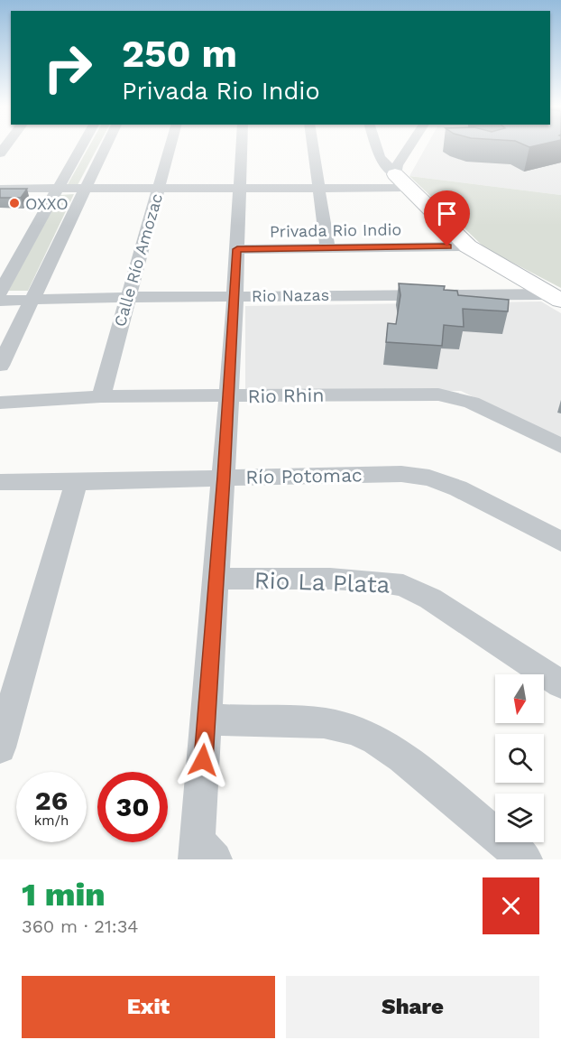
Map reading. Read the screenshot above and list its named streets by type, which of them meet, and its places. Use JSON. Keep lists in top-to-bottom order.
{
  "streets": {
    "street": [
      "Privada Rio Indio",
      "Calle Río Amozac",
      "Rio Nazas",
      "Rio Rhin",
      "Río Potomac",
      "Rio La Plata"
    ]
  },
  "crossings": [
    ["Calle Río Amozac", "Rio Nazas"],
    ["Calle Río Amozac", "Rio Rhin"]
  ],
  "places": ["OXXO"],
  "north": "bottom",
  "page": {
    "turn": ["250 m", "Privada Rio Indio"],
    "speed": "26 km/h",
    "limit": "30",
    "heading": ["1 min", "360 m · 21:34"],
    "buttons": ["Exit", "Share"]
  }
}
